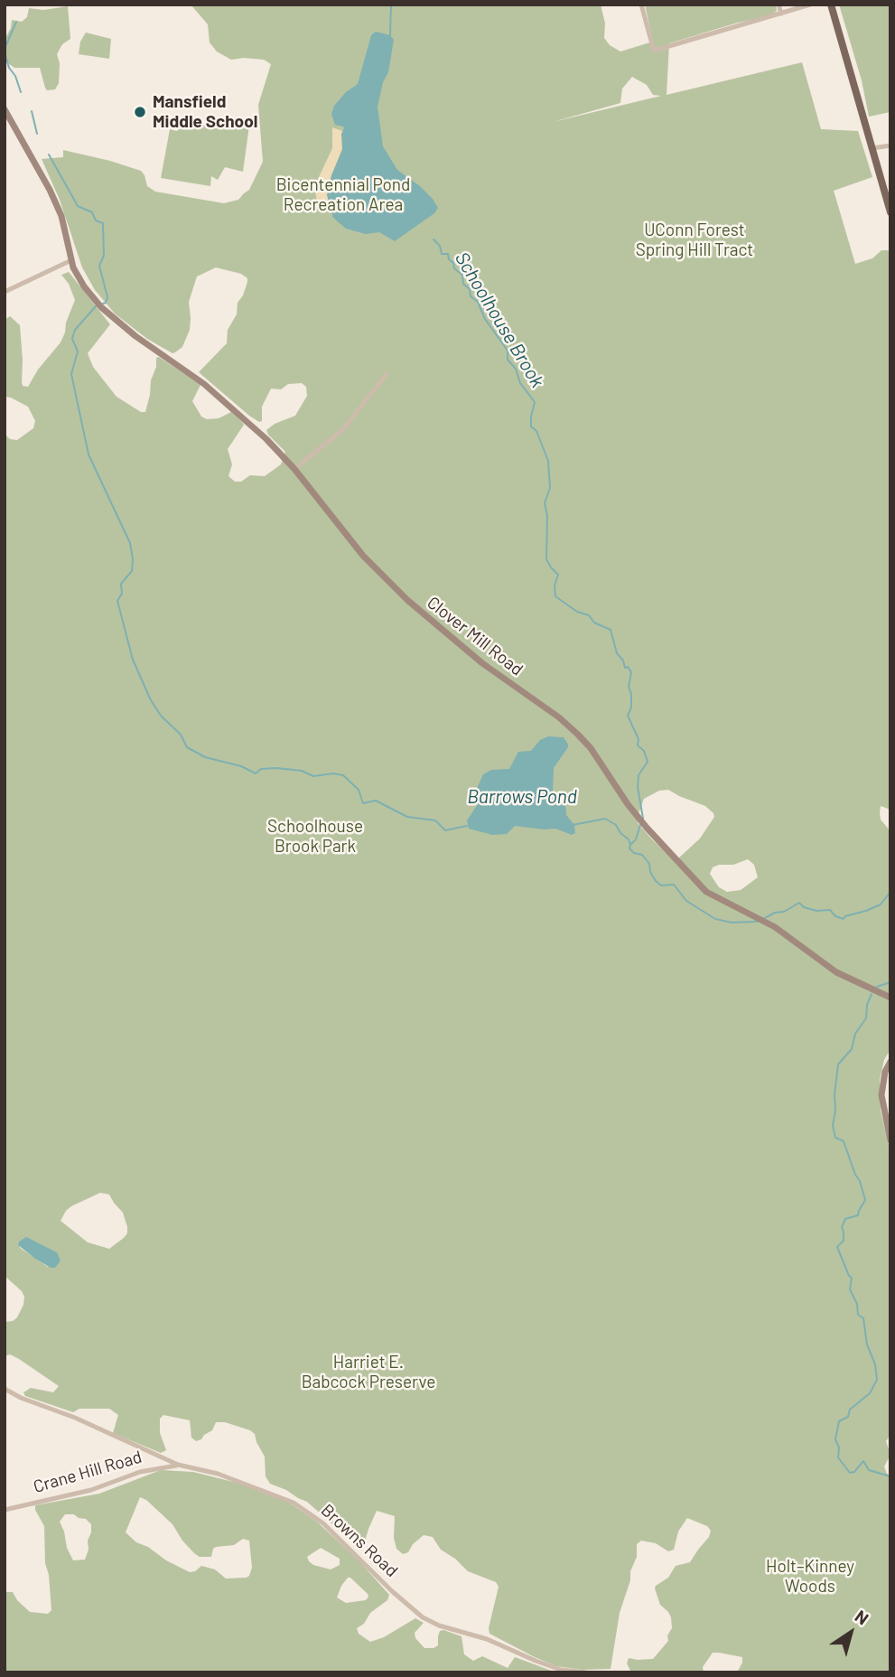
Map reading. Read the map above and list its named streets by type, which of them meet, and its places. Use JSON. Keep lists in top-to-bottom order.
{
  "streets": {
    "street": ["Clover Mill Road", "Crane Hill Road", "Browns Road"]
  },
  "crossings": [
    ["Crane Hill Road", "Browns Road"]
  ],
  "water": ["Schoolhouse Brook", "Barrows Pond"],
  "parks": [
    "Bicentennial Pond Recreation Area",
    "UConn Forest Spring Hill Tract",
    "Schoolhouse Brook Park",
    "Harriet E. Babcock Preserve",
    "Holt–Kinney Woods"
  ],
  "places": ["Mansfield Middle School"],
  "north": "top right"
}
